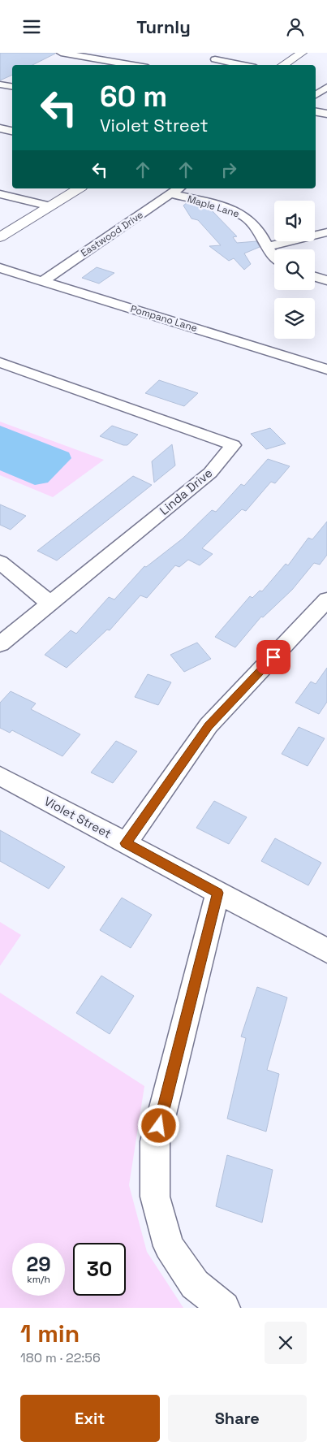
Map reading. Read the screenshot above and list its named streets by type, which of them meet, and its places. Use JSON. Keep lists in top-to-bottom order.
{
  "streets": {
    "street": [
      "Maple Lane",
      "Eastwood Drive",
      "Pompano Lane",
      "Linda Drive",
      "Violet Street"
    ]
  },
  "crossings": [
    ["Maple Lane", "Eastwood Drive"],
    ["Eastwood Drive", "Pompano Lane"]
  ],
  "page": {
    "header": "Turnly",
    "turn": ["60 m", "Violet Street"],
    "speed": "29 km/h",
    "limit": "30",
    "heading": ["1 min", "180 m · 22:56"],
    "buttons": ["Exit", "Share"]
  }
}
